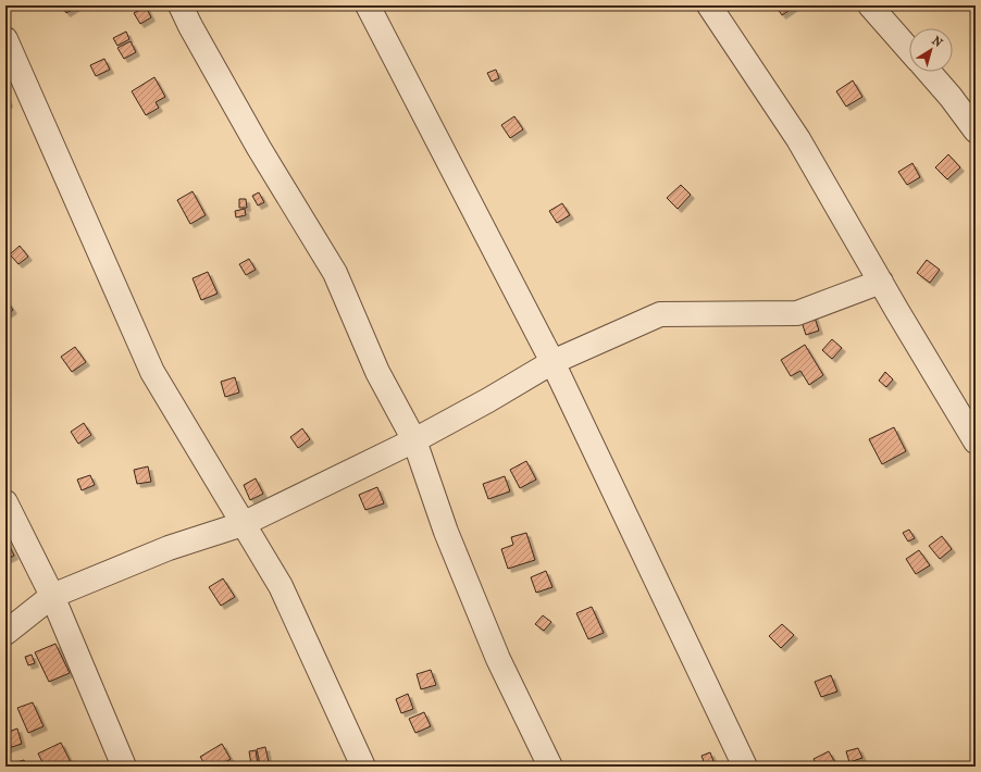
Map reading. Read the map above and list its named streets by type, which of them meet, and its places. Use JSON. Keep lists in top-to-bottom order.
{
  "north": "top right"
}
